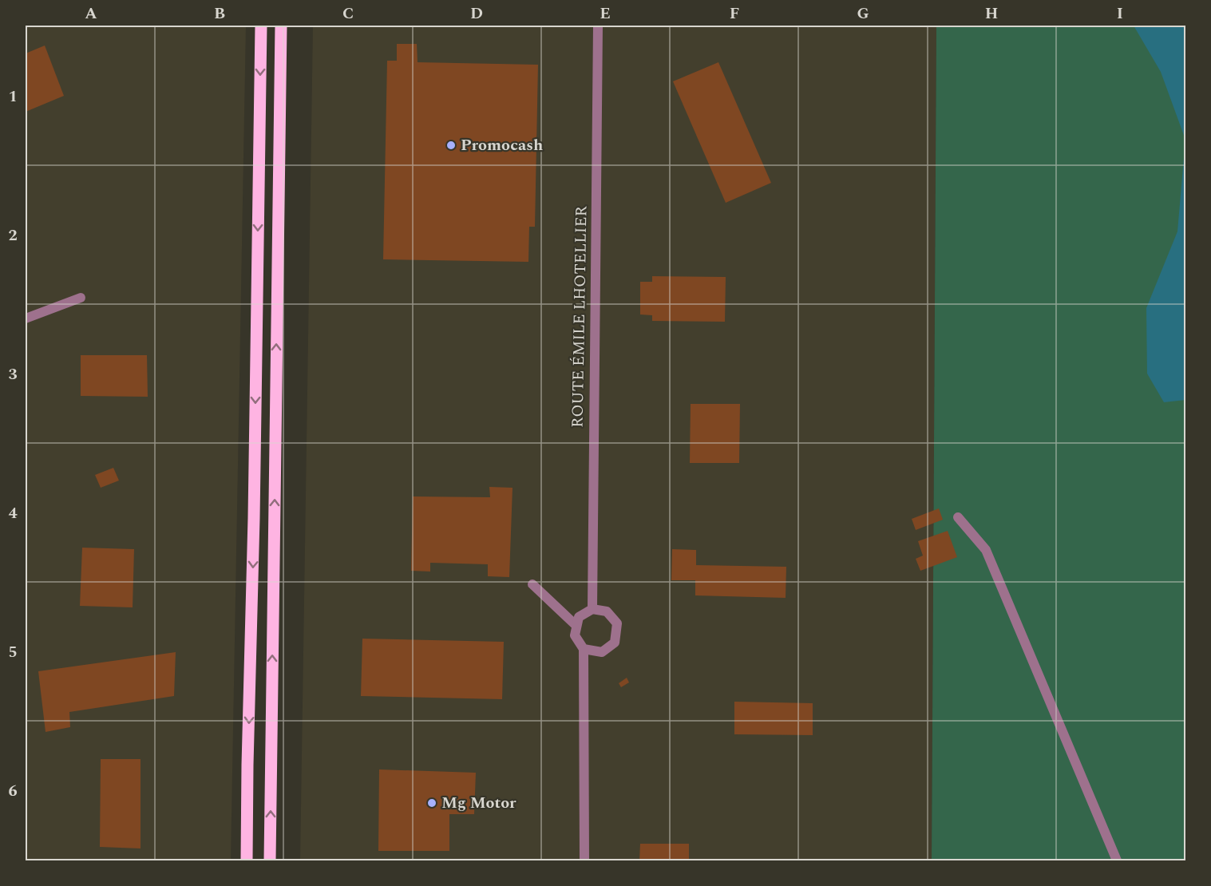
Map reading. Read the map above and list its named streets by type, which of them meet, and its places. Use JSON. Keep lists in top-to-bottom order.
{
  "streets": {
    "street": ["ROUTE ÉMILE LHOTELLIER"]
  },
  "places": ["Promocash", "Mg Motor"],
  "grid": {
    "columns": [
      "A",
      "B",
      "C",
      "D",
      "E",
      "F",
      "G",
      "H",
      "I"
    ],
    "rows": [
      "1",
      "2",
      "3",
      "4",
      "5",
      "6"
    ]
  }
}
